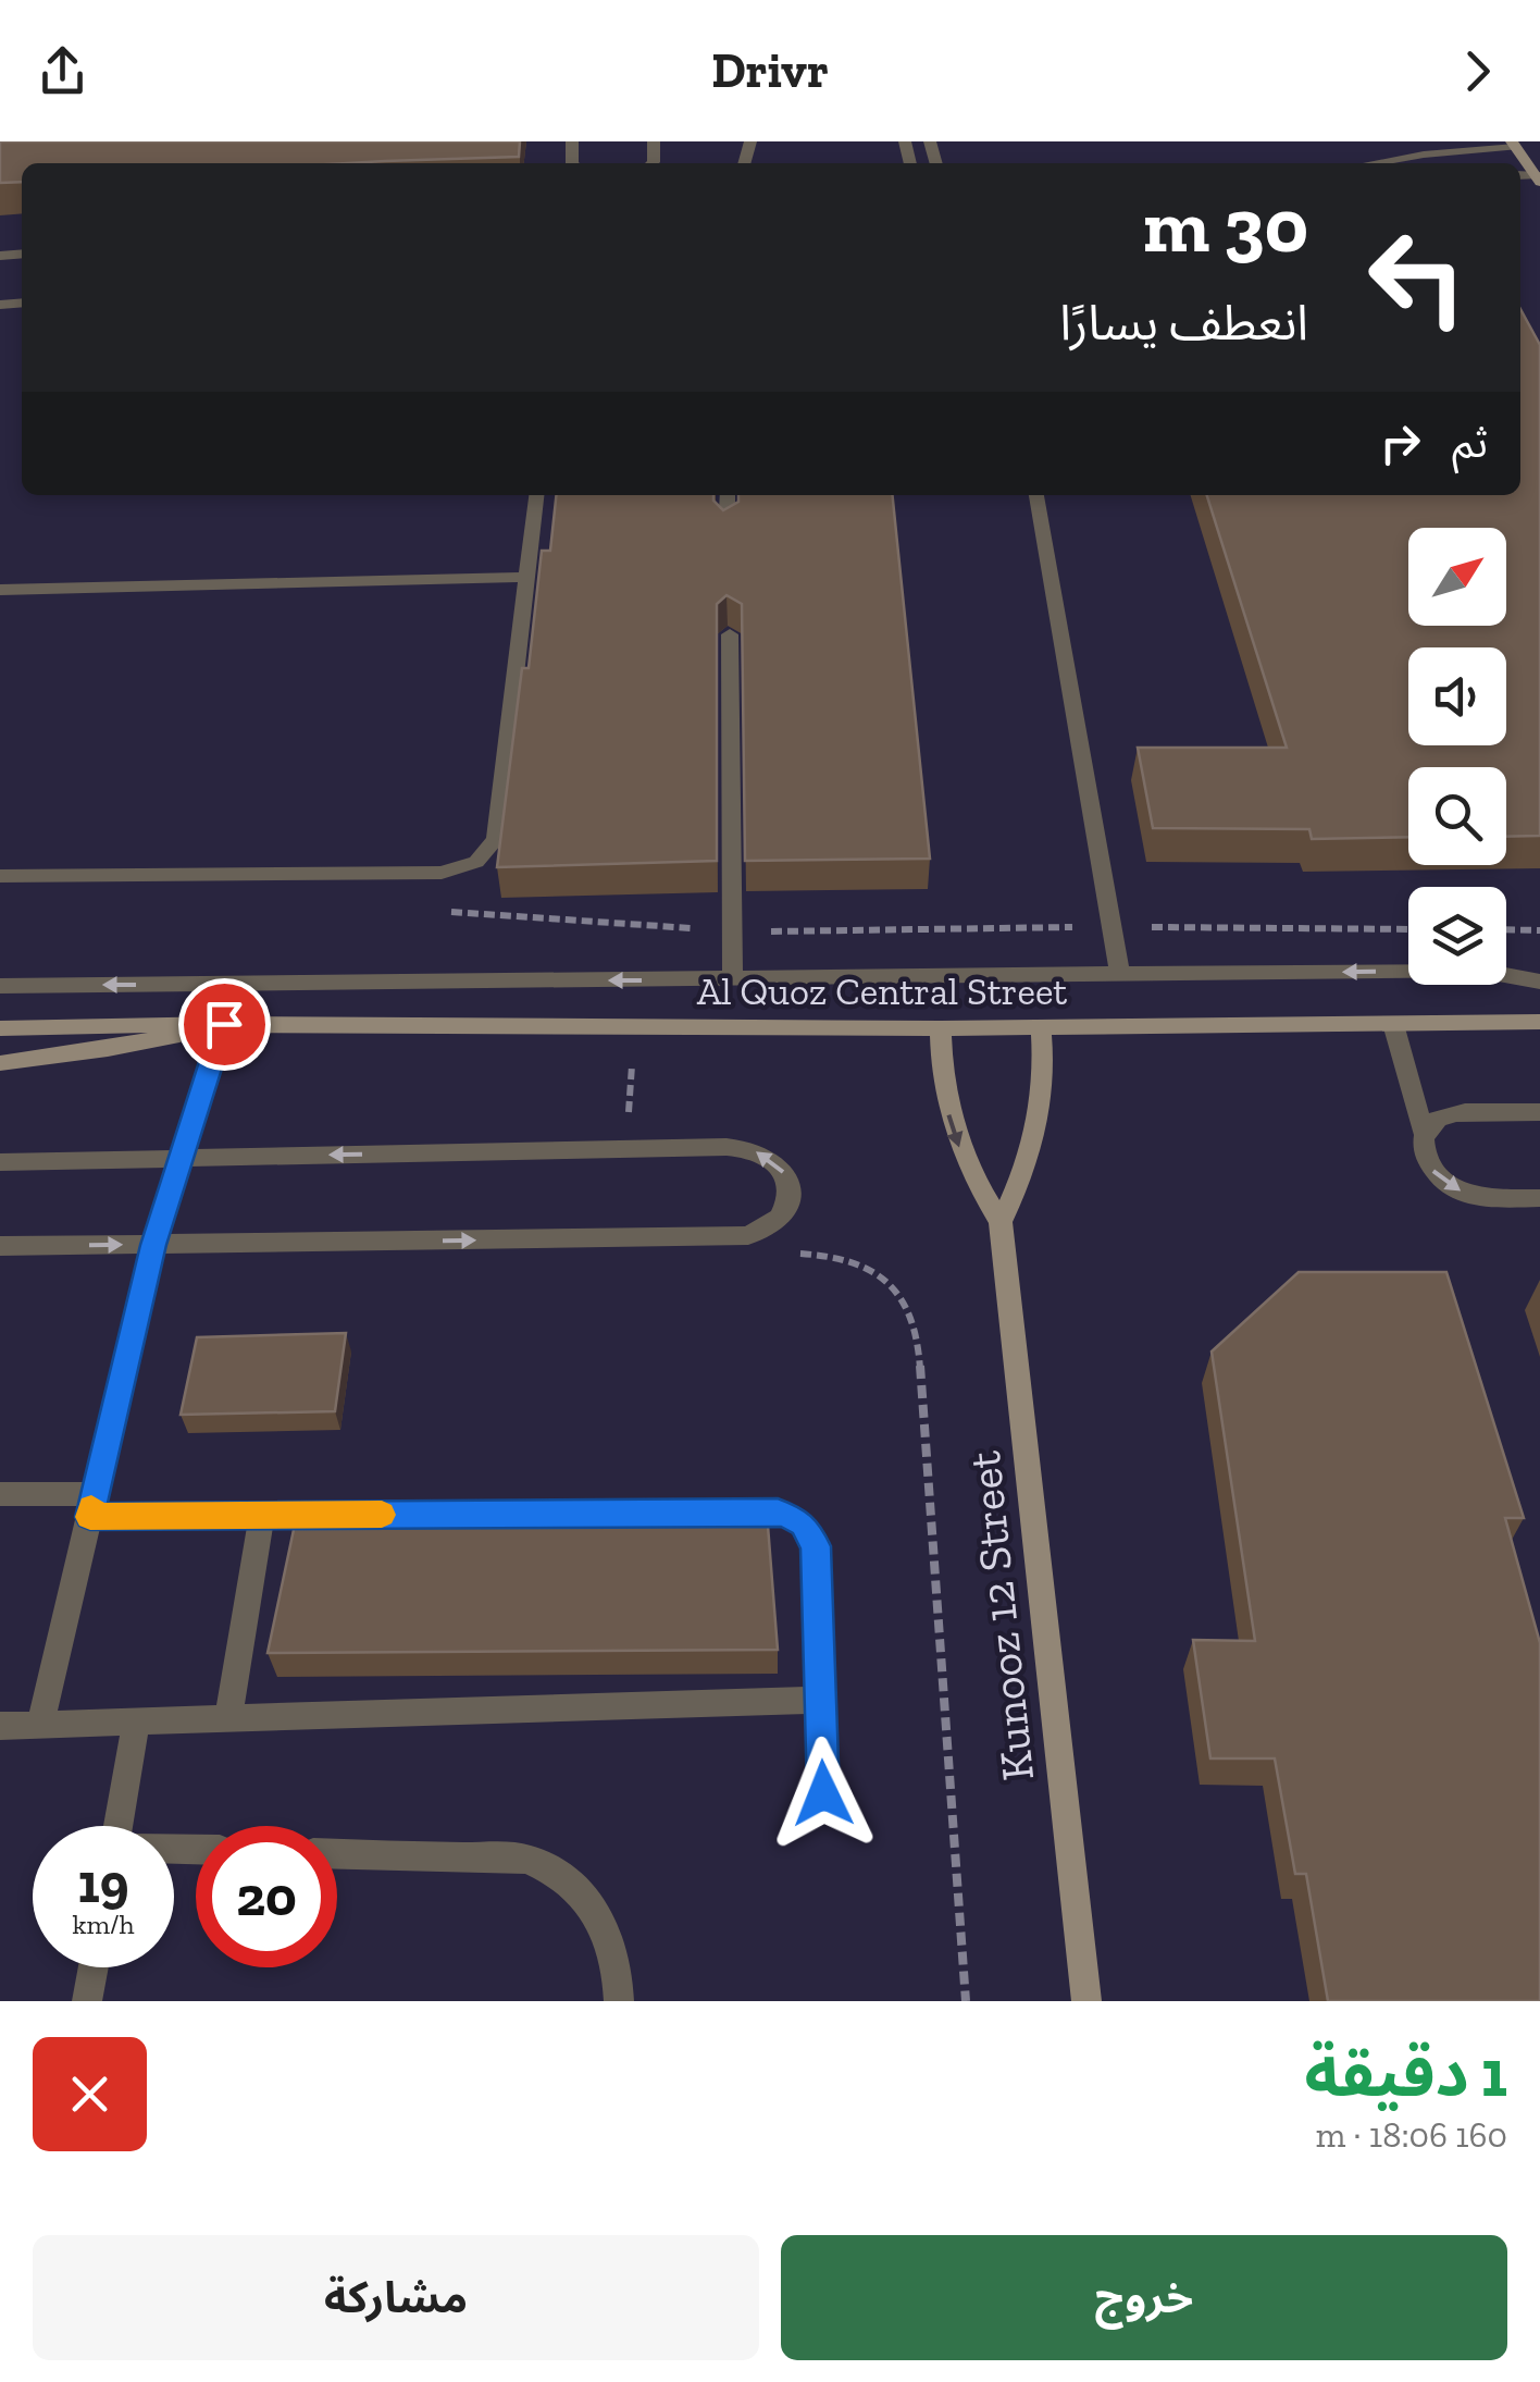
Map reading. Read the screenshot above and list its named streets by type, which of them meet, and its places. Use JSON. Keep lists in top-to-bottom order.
{
  "streets": {
    "street": ["Al Quoz Central Street", "Kunooz 12 Street"]
  },
  "crossings": [
    ["Al Quoz Central Street", "Kunooz 12 Street"]
  ],
  "north": "top right",
  "page": {
    "header": "Drivr",
    "turn": ["30 m", "انعطف يسارًا"],
    "then": "ثم",
    "speed": "19 km/h",
    "limit": "20",
    "heading": ["1 دقيقة", "160 m · 18:06"],
    "buttons": ["خروج", "مشاركة"]
  }
}
